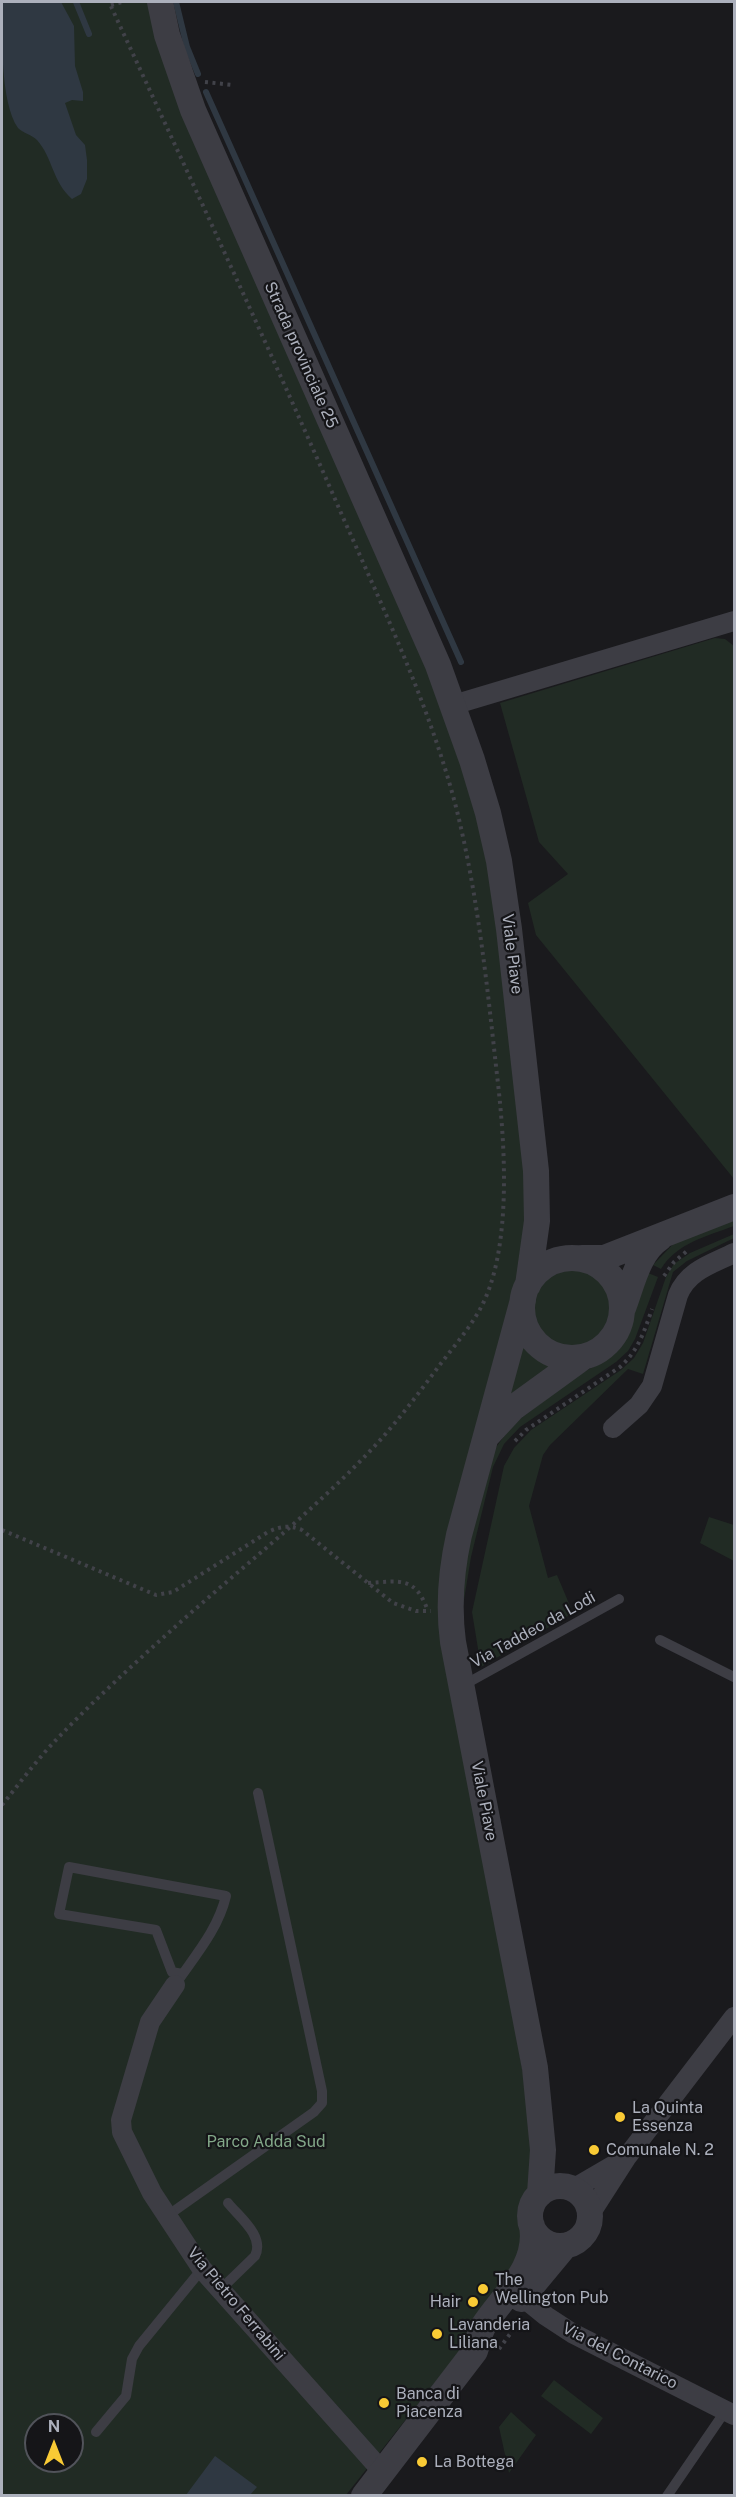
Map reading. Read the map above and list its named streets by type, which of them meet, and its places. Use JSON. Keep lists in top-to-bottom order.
{
  "streets": {
    "street": [
      "Strada provinciale 25",
      "Viale Piave",
      "Via Pietro Ferrabini",
      "Via del Contarico"
    ],
    "lane": ["Via Taddeo da Lodi"]
  },
  "crossings": [
    ["Strada provinciale 25", "Viale Piave"],
    ["Viale Piave", "Via Taddeo da Lodi"]
  ],
  "parks": ["Parco Adda Sud"],
  "places": [
    "La Quinta Essenza",
    "Comunale N. 2",
    "The Wellington Pub",
    "Hair",
    "Lavanderia Liliana",
    "Banca di Piacenza",
    "La Bottega"
  ],
  "north": "top"
}
